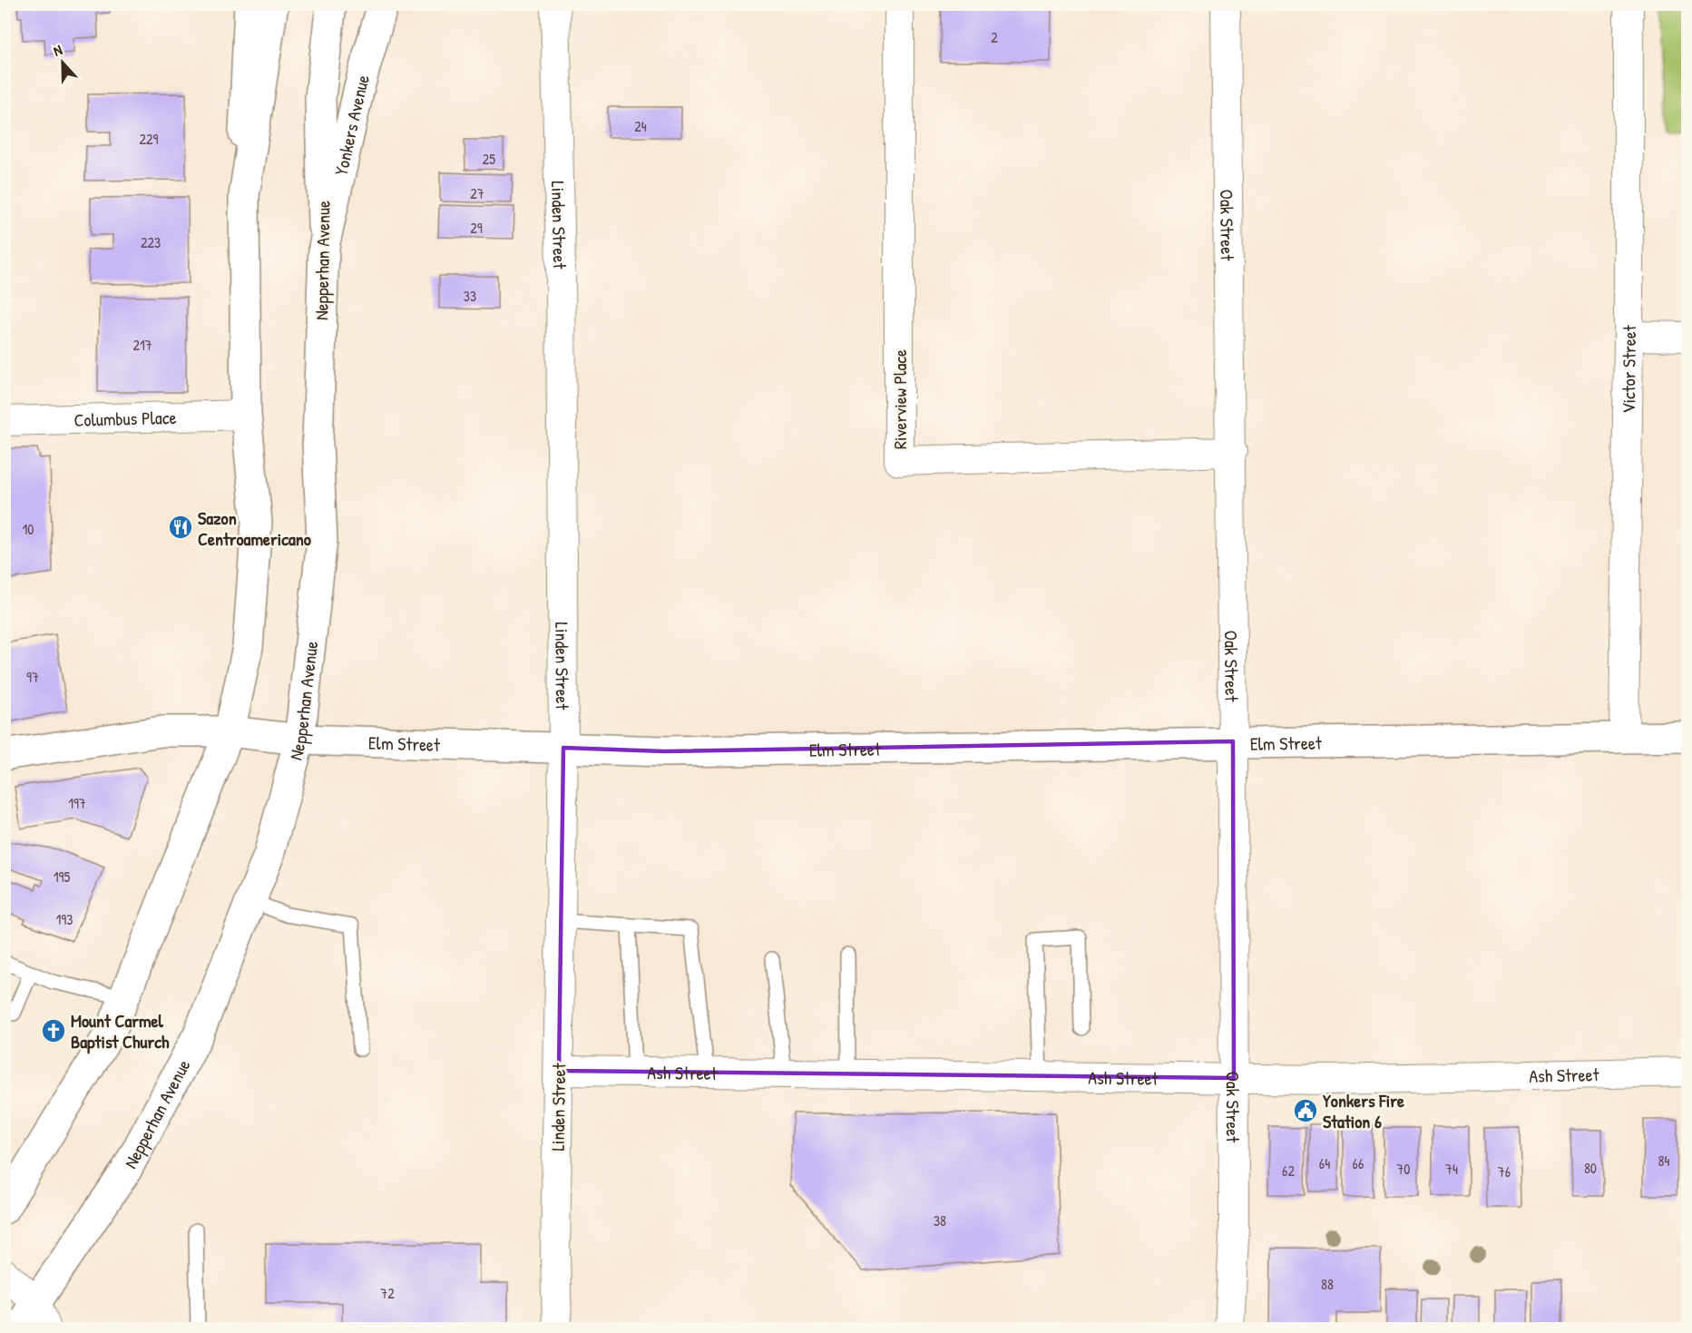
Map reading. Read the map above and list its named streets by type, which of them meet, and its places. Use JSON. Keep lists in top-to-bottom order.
{
  "streets": {
    "main road": ["Yonkers Avenue", "Nepperhan Avenue", "Elm Street"],
    "street": [
      "Linden Street",
      "Oak Street",
      "Victor Street",
      "Riverview Place",
      "Columbus Place",
      "Ash Street"
    ]
  },
  "crossings": [
    ["Yonkers Avenue", "Nepperhan Avenue"],
    ["Linden Street", "Elm Street"],
    ["Linden Street", "Ash Street"],
    ["Oak Street", "Riverview Place"],
    ["Oak Street", "Elm Street"],
    ["Oak Street", "Ash Street"],
    ["Nepperhan Avenue", "Elm Street"],
    ["Victor Street", "Elm Street"]
  ],
  "places": {
    "restaurant": ["Sazon Centroamericano"],
    "church": ["Mount Carmel Baptist Church"],
    "public building": ["Yonkers Fire Station 6"]
  },
  "house_numbers": [
    "2",
    "24",
    "229",
    "25",
    "27",
    "29",
    "223",
    "33",
    "217",
    "10",
    "97",
    "197",
    "195",
    "193",
    "84",
    "64",
    "66",
    "80",
    "70",
    "74",
    "62",
    "76",
    "38",
    "88",
    "72"
  ],
  "north": "top"
}
